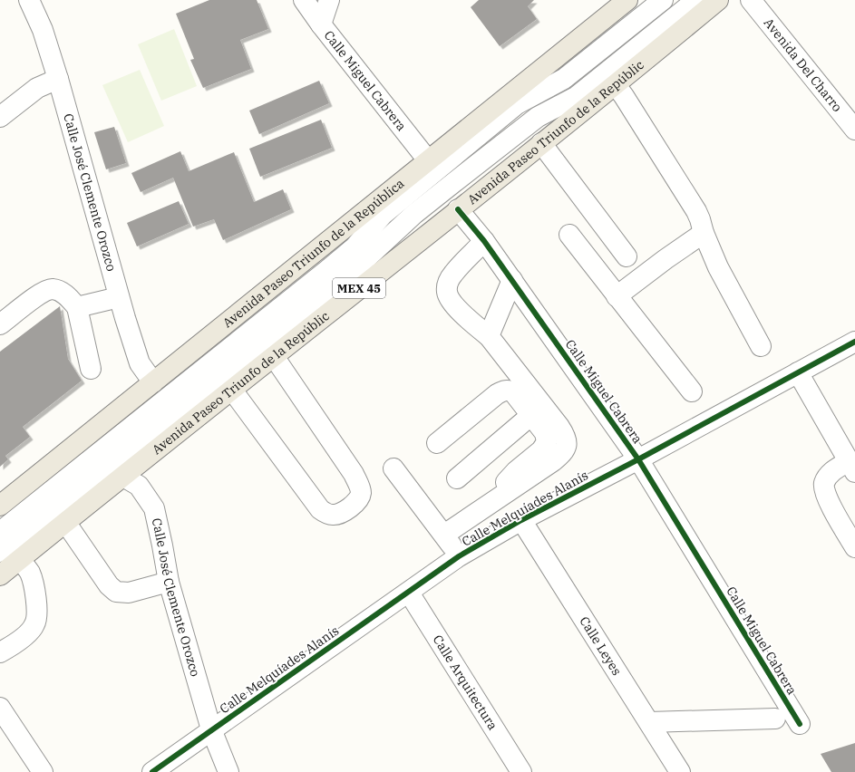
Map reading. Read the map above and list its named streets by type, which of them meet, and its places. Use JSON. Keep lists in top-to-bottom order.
{
  "streets": {
    "main road": ["Avenida Paseo Triunfo de la Repúblic", "Avenida Paseo Triunfo de la República", "MEX 45"],
    "street": [
      "Avenida Del Charro",
      "Calle Miguel Cabrera",
      "Calle José Clemente Orozco",
      "Calle Melquíades Alanís",
      "Calle Leyes",
      "Calle Arquitectura"
    ]
  },
  "crossings": [
    ["Calle Miguel Cabrera", "Avenida Paseo Triunfo de la Repúblic"],
    ["Calle Miguel Cabrera", "Avenida Paseo Triunfo de la República"],
    ["Calle Miguel Cabrera", "Calle Melquíades Alanís"],
    ["Avenida Paseo Triunfo de la Repúblic", "Calle José Clemente Orozco"],
    ["Calle José Clemente Orozco", "Avenida Paseo Triunfo de la República"],
    ["Calle José Clemente Orozco", "Calle Melquíades Alanís"],
    ["Calle Melquíades Alanís", "Calle Leyes"],
    ["Calle Melquíades Alanís", "Calle Arquitectura"]
  ]
}
